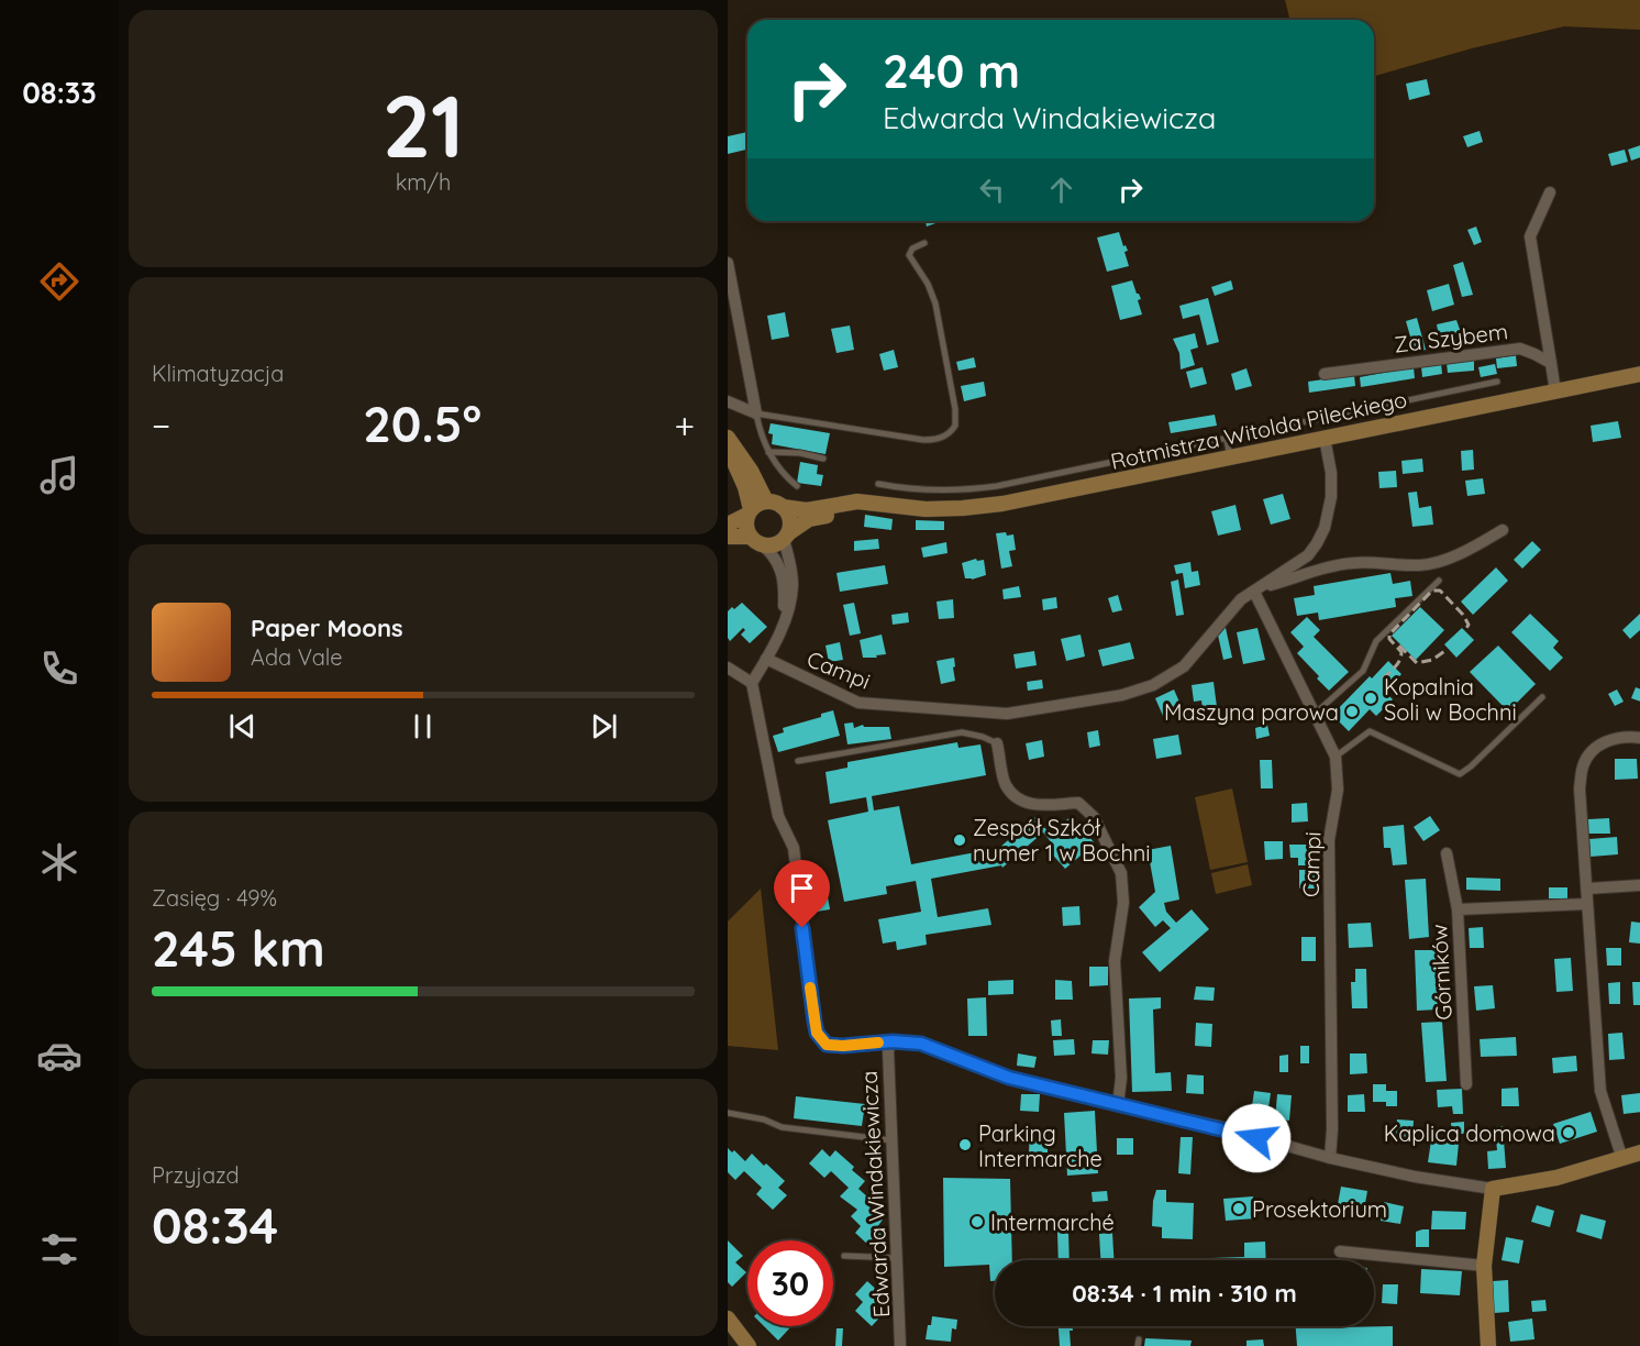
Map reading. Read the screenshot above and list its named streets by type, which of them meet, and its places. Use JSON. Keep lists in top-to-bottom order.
{
  "streets": {
    "main road": ["Rotmistrza Witolda Pileckiego"],
    "street": [
      "Za Szybem",
      "Campi",
      "Górników",
      "Edwarda Windakiewicza"
    ]
  },
  "crossings": [
    ["Rotmistrza Witolda Pileckiego", "Campi"],
    ["Campi", "Edwarda Windakiewicza"]
  ],
  "places": [
    "Kopalnia Soli w Bochni",
    "Maszyna parowa",
    "Zespół Szkół numer 1 w Bochni",
    "Kaplica domowa",
    "Parking Intermarche",
    "Prosektorium",
    "Intermarché"
  ],
  "page": {
    "tabs": "08:33",
    "tile": [
      ["21", "km/h"],
      "Klimatyzacja",
      ["Zasięg · 49%", "245 km"],
      ["Przyjazd", "08:34"]
    ],
    "turn": ["240 m", "Edwarda Windakiewicza"],
    "heat": ["−", "20.5°", "+"],
    "song": ["Paper Moons", "Ada Vale"],
    "limit": "30",
    "trip": "08:34 · 1 min · 310 m"
  }
}
